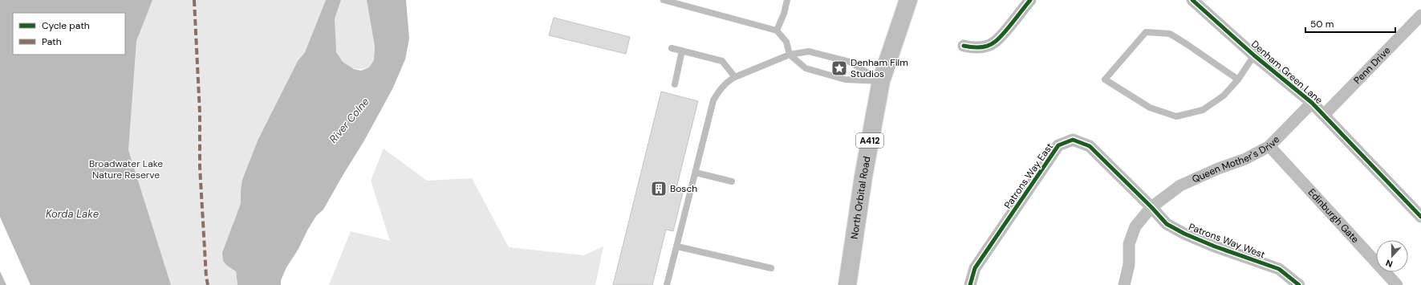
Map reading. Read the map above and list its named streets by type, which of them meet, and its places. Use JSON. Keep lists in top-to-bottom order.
{
  "streets": {
    "main road": ["A412", "North Orbital Road"],
    "street": [
      "Penn Drive",
      "Denham Green Lane",
      "Queen Mother's Drive",
      "Patrons Way East",
      "Edinburgh Gate",
      "Patrons Way West"
    ]
  },
  "crossings": [
    ["Penn Drive", "Denham Green Lane"],
    ["Denham Green Lane", "Queen Mother's Drive"],
    ["Queen Mother's Drive", "Patrons Way East"],
    ["Queen Mother's Drive", "Edinburgh Gate"],
    ["Queen Mother's Drive", "Patrons Way West"],
    ["Patrons Way East", "Patrons Way West"]
  ],
  "water": ["River Colne", "Korda Lake"],
  "parks": ["Broadwater Lake Nature Reserve"],
  "places": {
    "place": ["Denham Film Studios"],
    "building": ["Bosch"]
  },
  "legend": ["Cycle path", "Path"],
  "scale_bar": "50 m",
  "north": "bottom"
}
